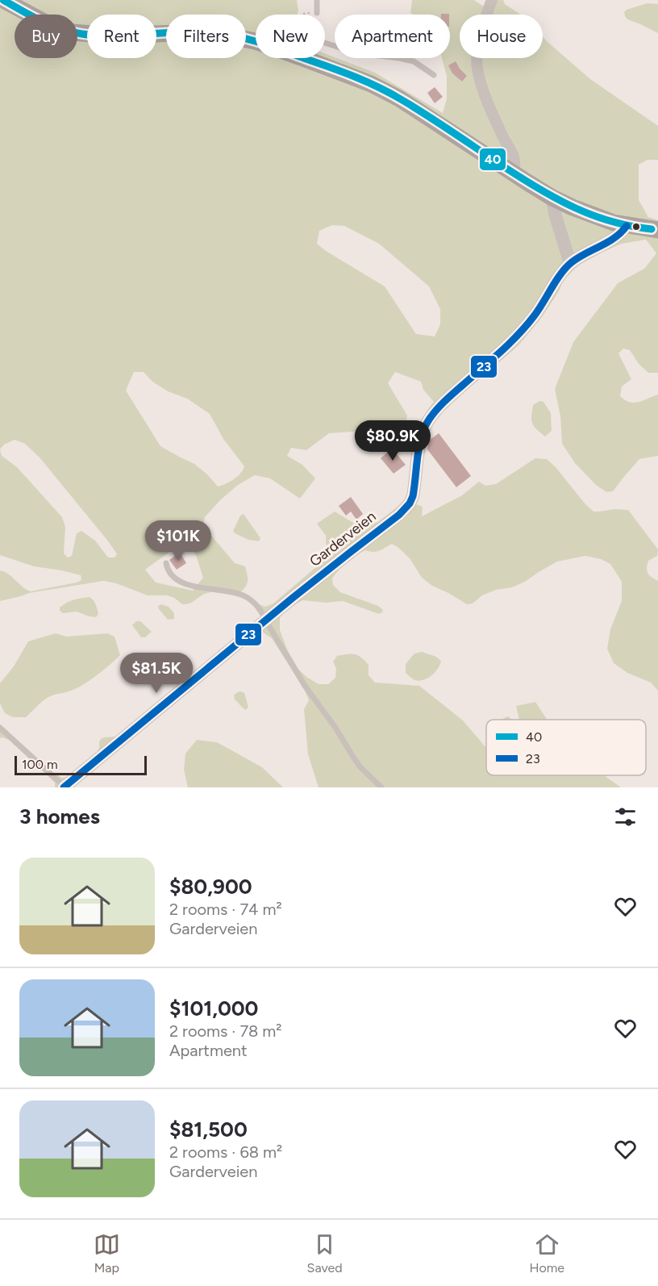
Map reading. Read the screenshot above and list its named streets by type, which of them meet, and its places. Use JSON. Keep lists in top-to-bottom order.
{
  "streets": {
    "street": ["Garderveien"]
  },
  "lines": ["transit line 40", "transit line 23"],
  "legend": ["40", "23"],
  "scale_bar": "100 m",
  "page": {
    "chip": [
      "Buy",
      "Rent",
      "Filters",
      "New",
      "Apartment",
      "House"
    ],
    "price": ["$80.9K", "$101K", "$81.5K"],
    "scale": "100 m",
    "heading": "3 homes",
    "list": [
      {
        "name": "$80,900",
        "note": "2 rooms · 74 m² · Garderveien"
      },
      {
        "name": "$101,000",
        "note": "2 rooms · 78 m² · Apartment"
      },
      {
        "name": "$81,500",
        "note": "2 rooms · 68 m² · Garderveien"
      }
    ],
    "tabs": ["Map", "Saved", "Home"]
  }
}
